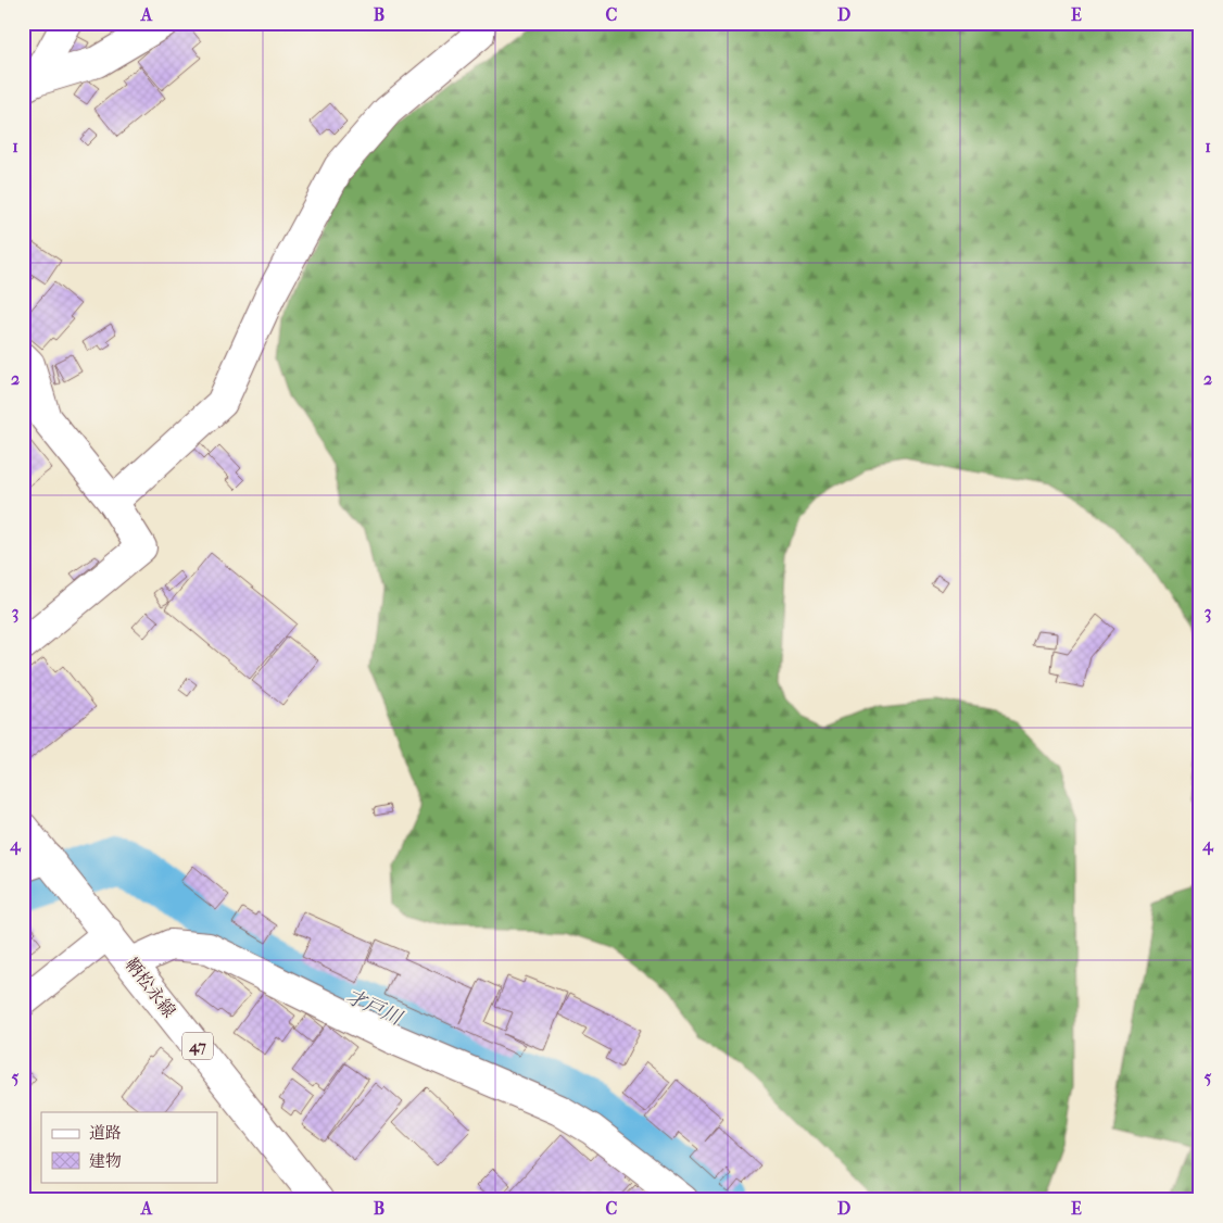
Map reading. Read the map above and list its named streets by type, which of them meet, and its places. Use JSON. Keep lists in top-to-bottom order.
{
  "streets": {
    "street": ["鞆松永線", "47"]
  },
  "water": ["才戸川"],
  "legend": ["道路", "建物"],
  "grid": {
    "columns": [
      "A",
      "B",
      "C",
      "D",
      "E"
    ],
    "rows": [
      "1",
      "2",
      "3",
      "4",
      "5"
    ]
  }
}
